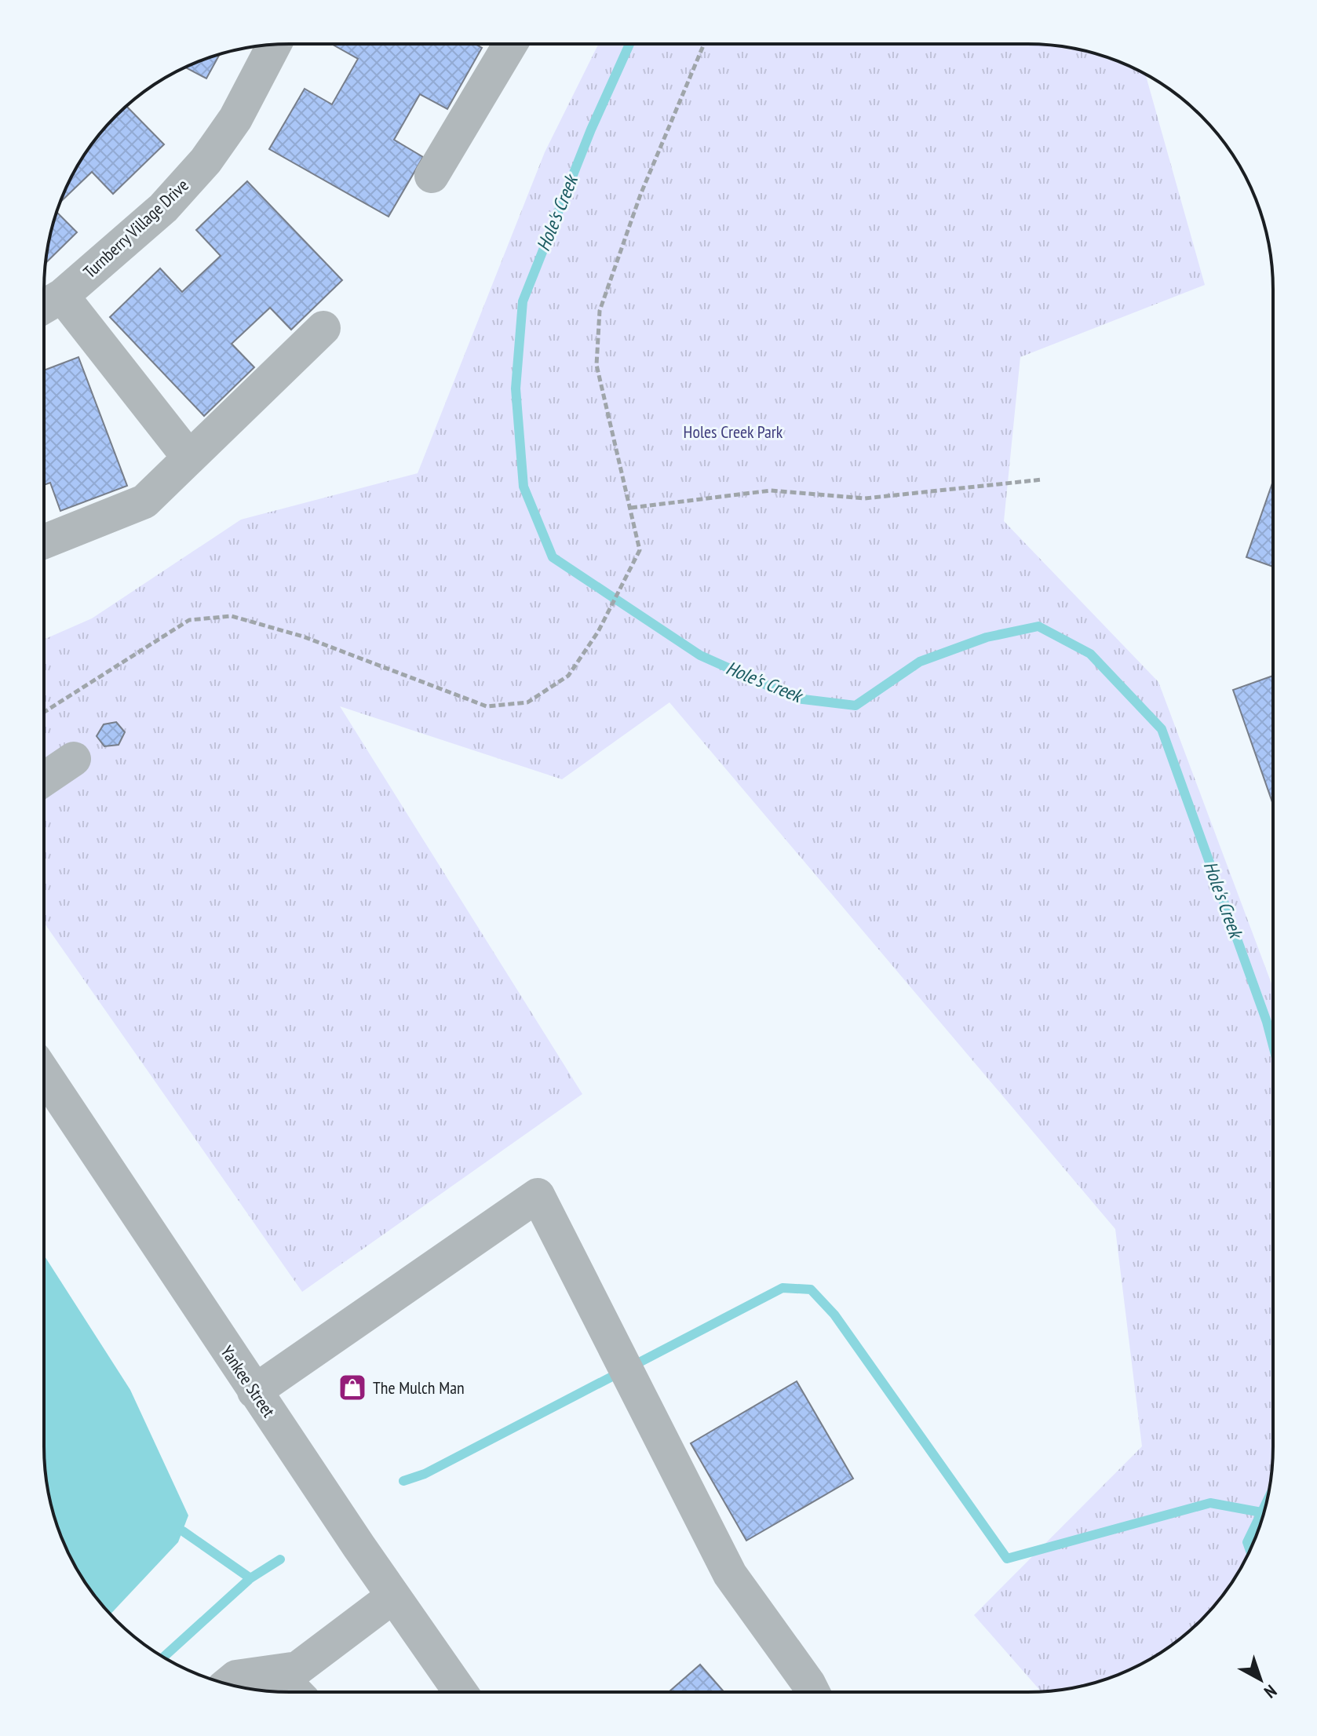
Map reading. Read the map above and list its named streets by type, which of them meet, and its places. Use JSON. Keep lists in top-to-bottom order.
{
  "streets": {
    "street": ["Turnberry Village Drive", "Yankee Street"]
  },
  "water": ["Hole's Creek"],
  "parks": ["Holes Creek Park"],
  "places": {
    "shop": ["The Mulch Man"]
  },
  "north": "bottom right"
}
